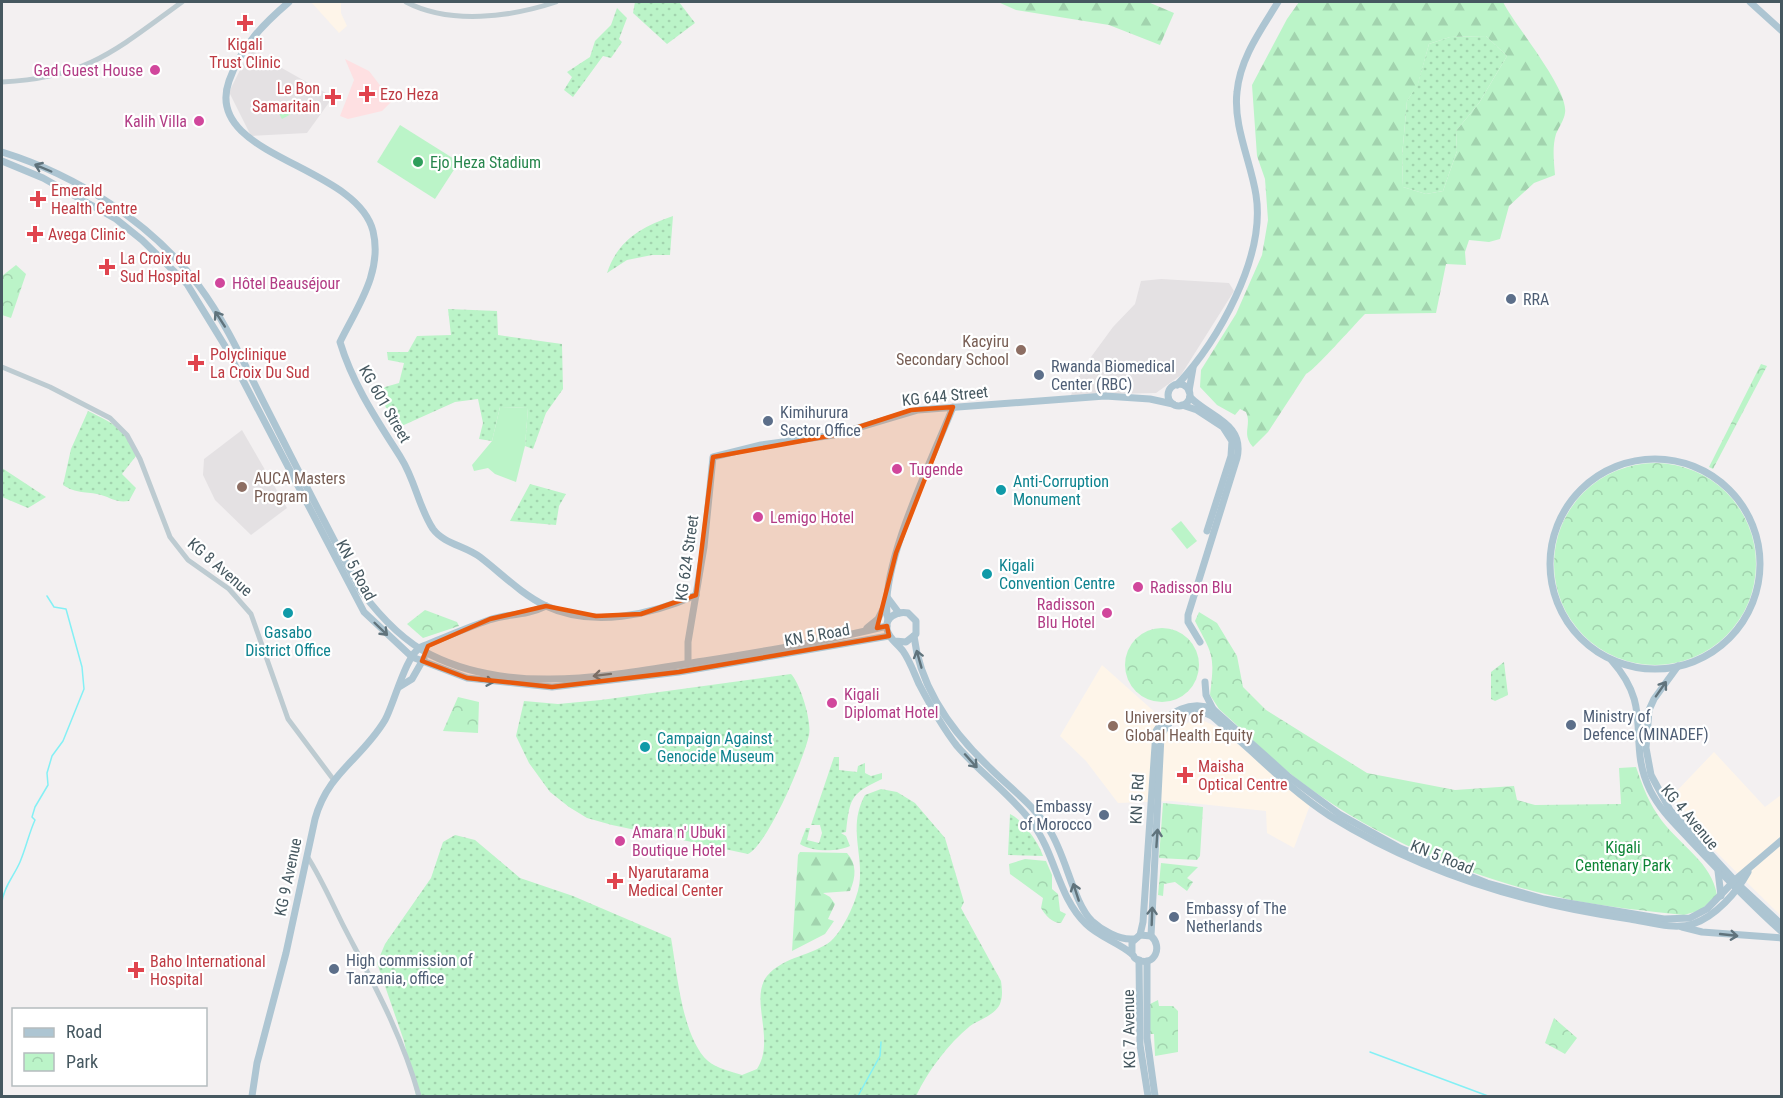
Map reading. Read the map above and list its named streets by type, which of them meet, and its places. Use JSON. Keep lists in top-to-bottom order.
{
  "streets": {
    "main road": [
      "KG 644 Street",
      "KG 601 Street",
      "KG 624 Street",
      "KN 5 Road",
      "KN 5 Rd",
      "KG 4 Avenue",
      "KG 9 Avenue",
      "KG 7 Avenue"
    ],
    "street": ["KG 8 Avenue"]
  },
  "crossings": [
    ["KG 644 Street", "KG 624 Street"],
    ["KG 601 Street", "KG 624 Street"],
    ["KG 624 Street", "KN 5 Road"],
    ["KG 8 Avenue", "KG 9 Avenue"],
    ["KN 5 Road", "KN 5 Rd"],
    ["KN 5 Road", "KG 4 Avenue"],
    ["KN 5 Road", "KG 9 Avenue"],
    ["KN 5 Rd", "KG 7 Avenue"]
  ],
  "one_way": ["KN 5 Rd"],
  "parks": ["Kigali Centenary Park"],
  "places": {
    "health": [
      "Kigali Trust Clinic",
      "Ezo Heza",
      "Le Bon Samaritain",
      "Emerald Health Centre",
      "Avega Clinic",
      "La Croix du Sud Hospital",
      "Polyclinique La Croix Du Sud",
      "Maisha Optical Centre",
      "Nyarutarama Medical Center",
      "Baho International Hospital"
    ],
    "other": [
      "Gad Guest House",
      "Kalih Villa",
      "Ejo Heza Stadium",
      "Hôtel Beauséjour",
      "RRA",
      "Kacyiru Secondary School",
      "Rwanda Biomedical Center (RBC)",
      "Kimihurura Sector Office",
      "Tugende",
      "AUCA Masters Program",
      "Anti-Corruption Monument",
      "Lemigo Hotel",
      "Kigali Convention Centre",
      "Radisson Blu",
      "Gasabo District Office",
      "Radisson Blu Hotel",
      "Kigali Diplomat Hotel",
      "Ministry of Defence (MINADEF)",
      "University of Global Health Equity",
      "Campaign Against Genocide Museum",
      "Embassy of Morocco",
      "Amara n' Ubuki Boutique Hotel",
      "Embassy of The Netherlands",
      "High commission of Tanzania, office"
    ]
  },
  "legend": ["Road", "Park"]
}
